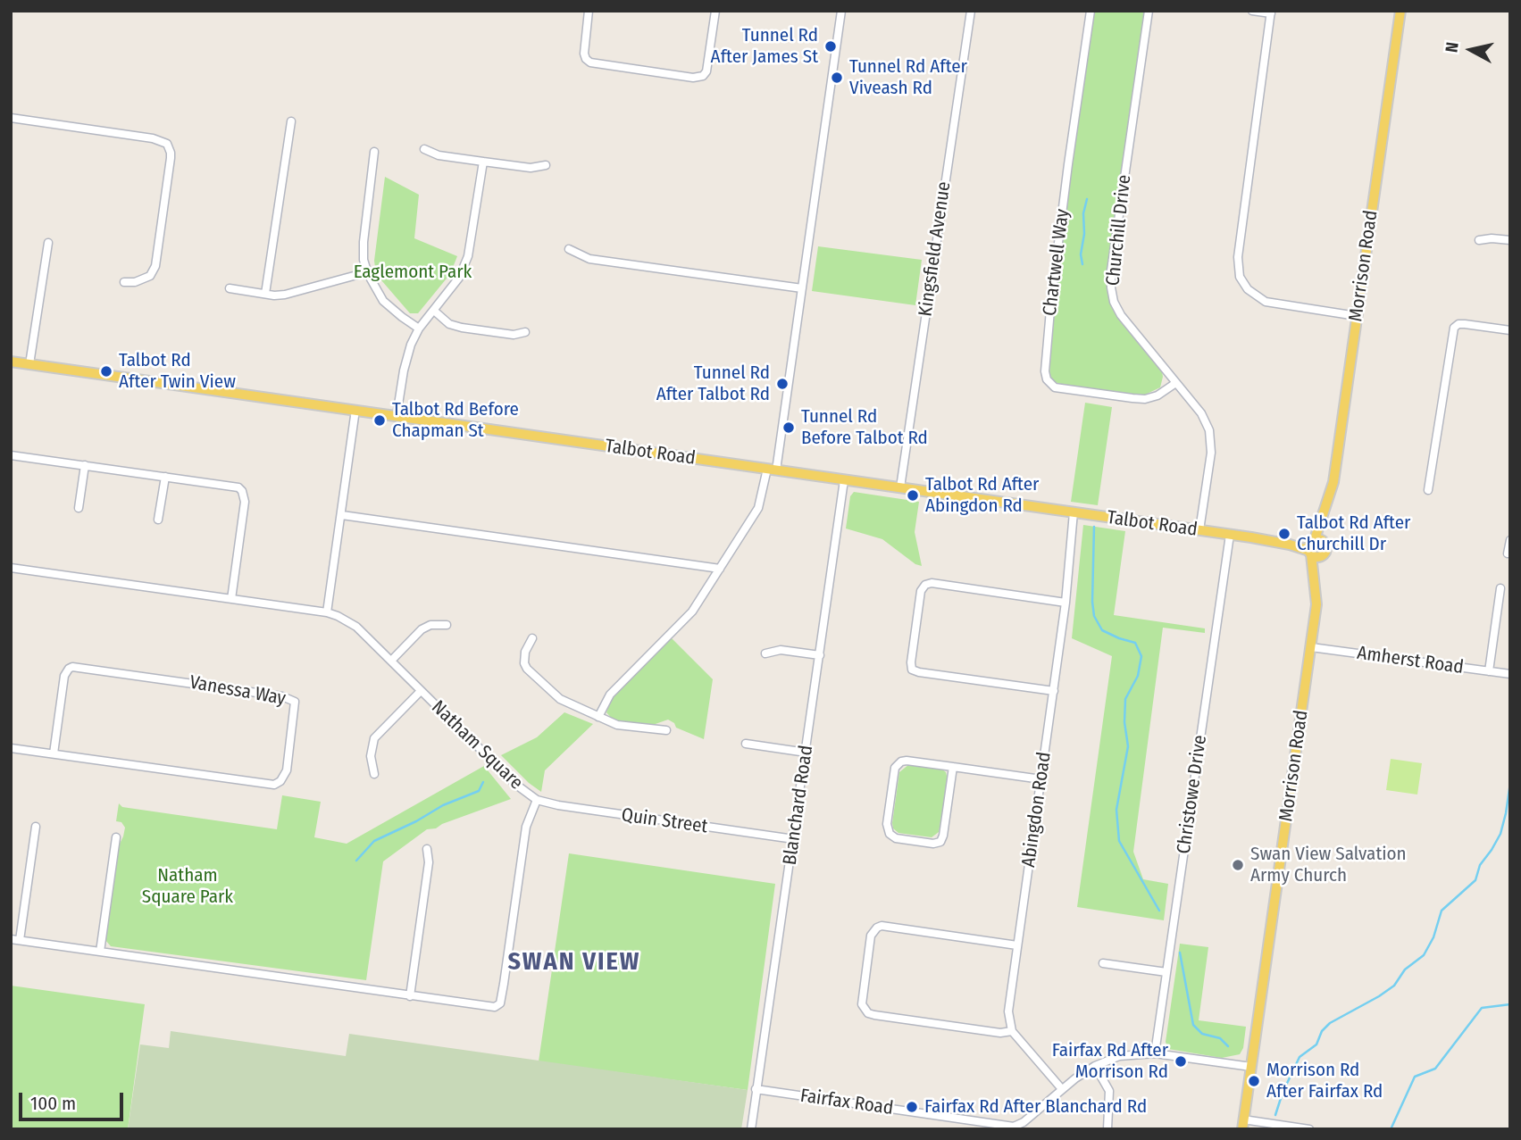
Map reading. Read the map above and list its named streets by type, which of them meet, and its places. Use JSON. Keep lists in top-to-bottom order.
{
  "streets": {
    "main road": ["Morrison Road", "Talbot Road"],
    "street": [
      "Churchill Drive",
      "Kingsfield Avenue",
      "Chartwell Way",
      "Amherst Road",
      "Vanessa Way",
      "Natham Square",
      "Christowe Drive",
      "Blanchard Road",
      "Abingdon Road",
      "Quin Street",
      "Fairfax Road"
    ]
  },
  "crossings": [
    ["Churchill Drive", "Chartwell Way"],
    ["Churchill Drive", "Talbot Road"],
    ["Kingsfield Avenue", "Talbot Road"],
    ["Morrison Road", "Talbot Road"],
    ["Morrison Road", "Amherst Road"],
    ["Morrison Road", "Fairfax Road"],
    ["Talbot Road", "Christowe Drive"],
    ["Talbot Road", "Blanchard Road"],
    ["Talbot Road", "Abingdon Road"],
    ["Natham Square", "Quin Street"],
    ["Christowe Drive", "Fairfax Road"],
    ["Blanchard Road", "Quin Street"],
    ["Blanchard Road", "Fairfax Road"]
  ],
  "districts": ["SWAN VIEW"],
  "parks": ["Eaglemont Park", "Natham Square Park"],
  "places": [
    "Tunnel Rd After James St",
    "Tunnel Rd After Viveash Rd",
    "Talbot Rd After Twin View",
    "Tunnel Rd After Talbot Rd",
    "Talbot Rd Before Chapman St",
    "Tunnel Rd Before Talbot Rd",
    "Talbot Rd After Abingdon Rd",
    "Talbot Rd After Churchill Dr",
    "Swan View Salvation Army Church",
    "Fairfax Rd After Morrison Rd",
    "Morrison Rd After Fairfax Rd",
    "Fairfax Rd After Blanchard Rd"
  ],
  "scale_bar": "100 m",
  "north": "left"
}
